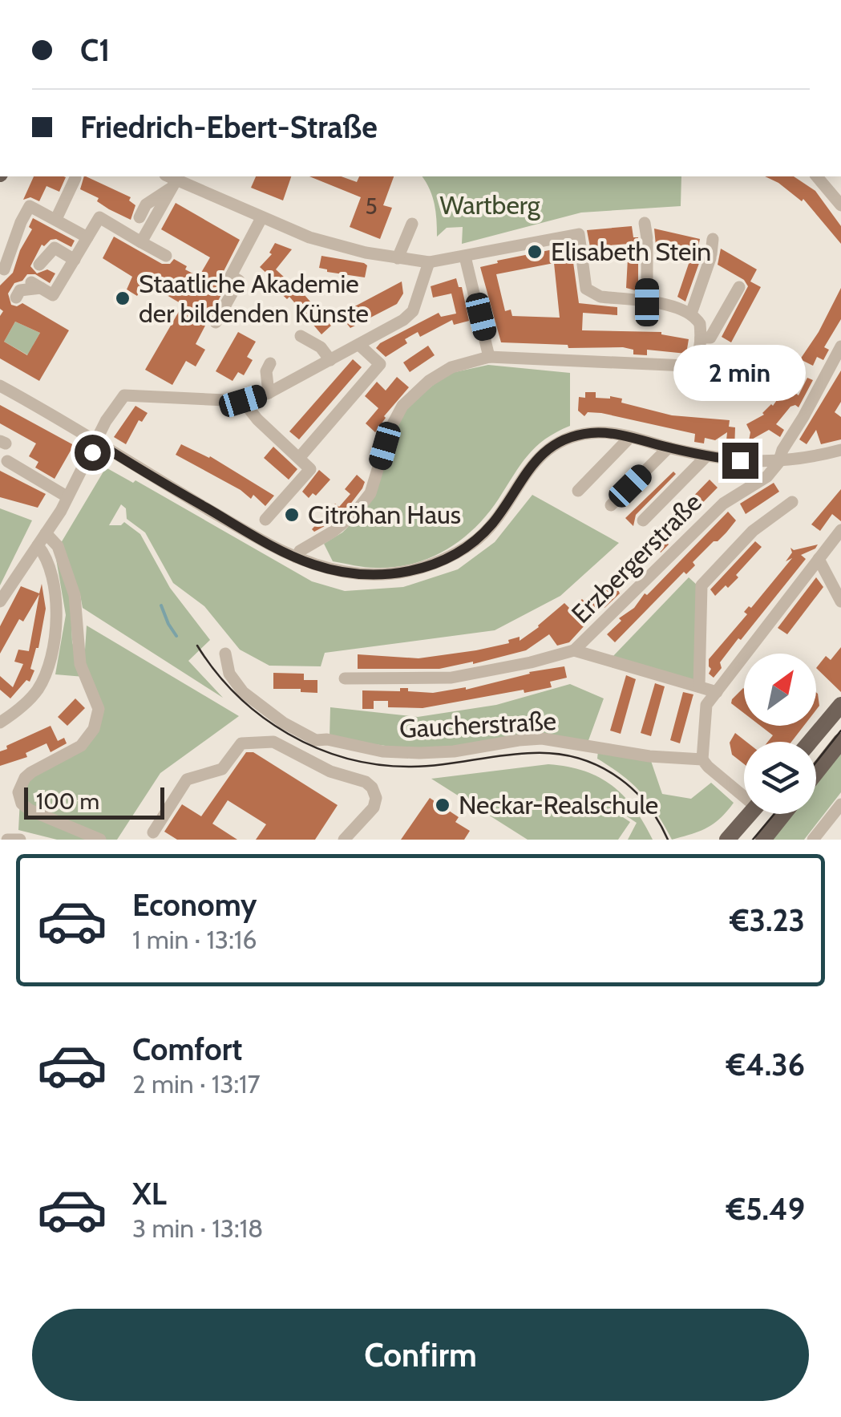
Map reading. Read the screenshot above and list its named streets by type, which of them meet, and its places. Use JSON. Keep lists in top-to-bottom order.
{
  "streets": {
    "street": ["Erzbergerstraße", "Gaucherstraße"]
  },
  "parks": ["Wartberg"],
  "places": [
    "Elisabeth Stein",
    "Staatliche Akademie der bildenden Künste",
    "Citröhan Haus",
    "Neckar-Realschule"
  ],
  "house_numbers": ["5"],
  "scale_bar": "100 m",
  "north": "top right",
  "page": {
    "banner": ["C1", "Friedrich-Ebert-Straße"],
    "bubble": "2 min",
    "scale": "100 m",
    "list": [
      {
        "name": "Economy",
        "note": "1 min · 13:16",
        "value": "€3.23"
      },
      {
        "name": "Comfort",
        "note": "2 min · 13:17",
        "value": "€4.36"
      },
      {
        "name": "XL",
        "note": "3 min · 13:18",
        "value": "€5.49"
      }
    ],
    "buttons": "Confirm"
  }
}
